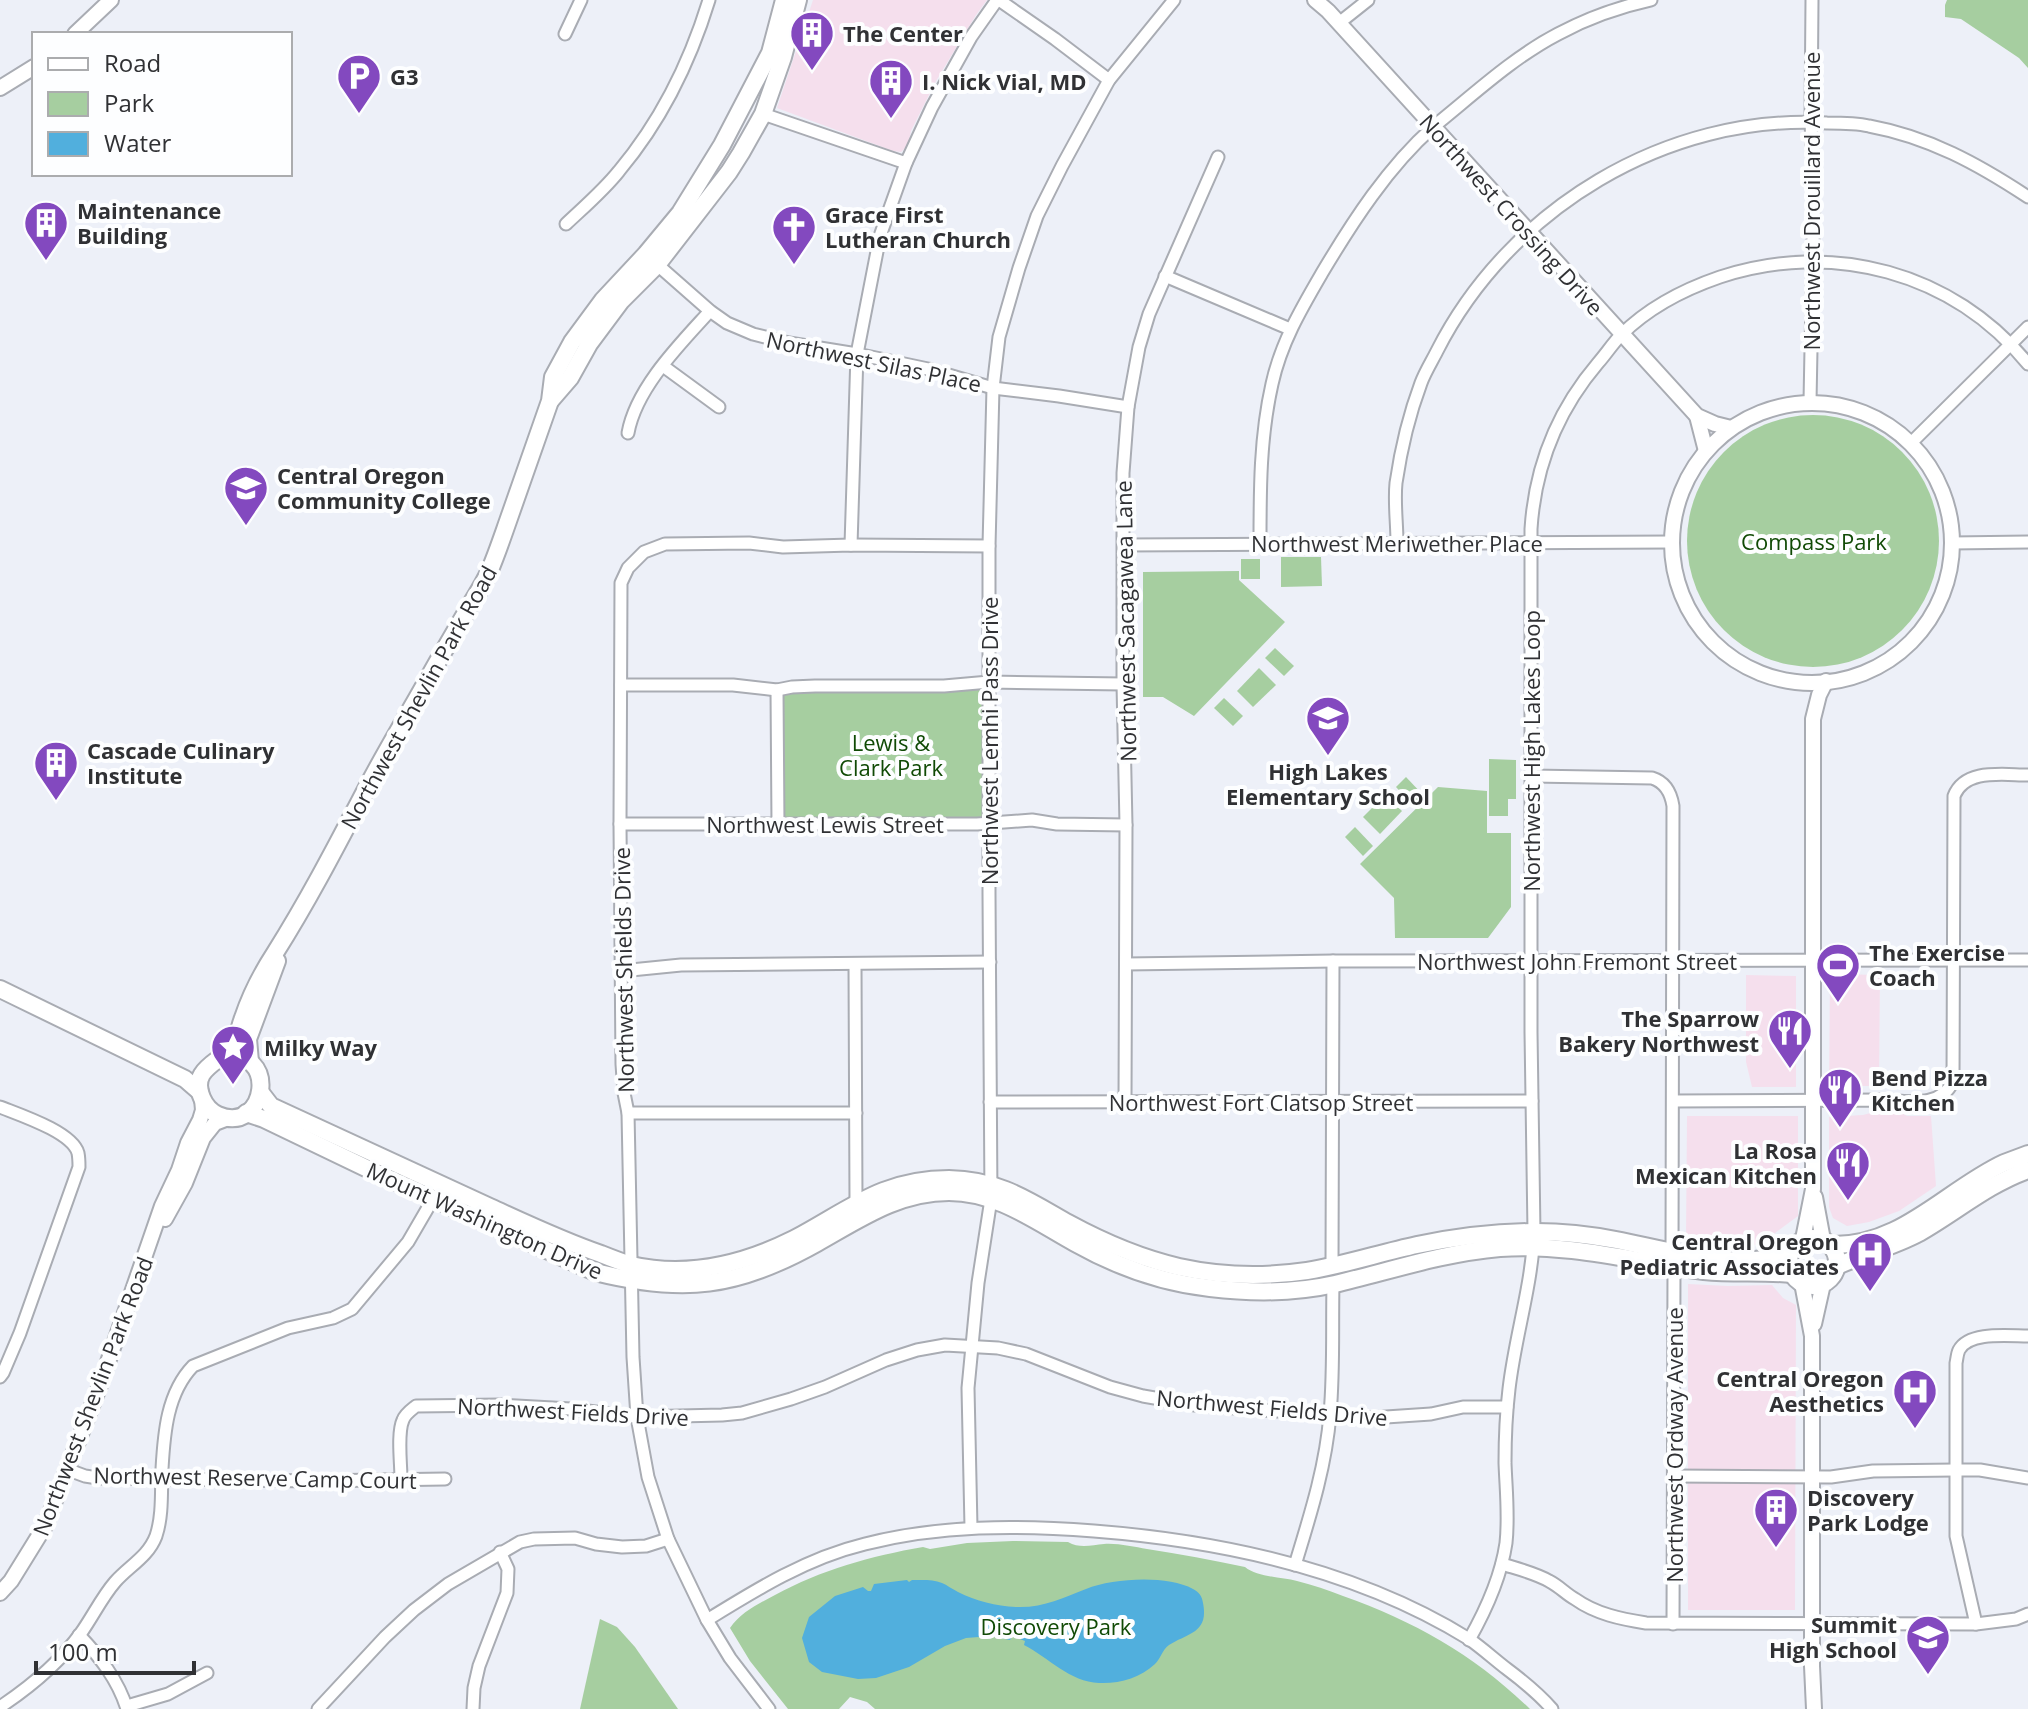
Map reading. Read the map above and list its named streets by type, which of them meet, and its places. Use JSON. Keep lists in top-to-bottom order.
{
  "streets": {
    "main road": ["Northwest Shevlin Park Road", "Mount Washington Drive"],
    "street": [
      "Northwest Drouillard Avenue",
      "Northwest Crossing Drive",
      "Northwest Silas Place",
      "Northwest Meriwether Place",
      "Northwest Sacagawea Lane",
      "Northwest Lemhi Pass Drive",
      "Northwest High Lakes Loop",
      "Northwest Lewis Street",
      "Northwest John Fremont Street",
      "Northwest Shields Drive",
      "Northwest Fort Clatsop Street",
      "Northwest Fields Drive",
      "Northwest Ordway Avenue",
      "Northwest Reserve Camp Court"
    ]
  },
  "crossings": [
    ["Northwest Drouillard Avenue", "Northwest Crossing Drive"],
    ["Northwest Drouillard Avenue", "Northwest Meriwether Place"],
    ["Northwest Drouillard Avenue", "Northwest High Lakes Loop"],
    ["Northwest Crossing Drive", "Northwest Meriwether Place"],
    ["Northwest Crossing Drive", "Northwest High Lakes Loop"],
    ["Northwest Silas Place", "Northwest Sacagawea Lane"],
    ["Northwest Silas Place", "Northwest Shevlin Park Road"],
    ["Northwest Silas Place", "Northwest Lemhi Pass Drive"],
    ["Northwest Meriwether Place", "Northwest Sacagawea Lane"],
    ["Northwest Meriwether Place", "Northwest High Lakes Loop"],
    ["Northwest Sacagawea Lane", "Northwest Lewis Street"],
    ["Northwest Sacagawea Lane", "Northwest John Fremont Street"],
    ["Northwest Sacagawea Lane", "Northwest Fort Clatsop Street"],
    ["Northwest Shevlin Park Road", "Mount Washington Drive"],
    ["Northwest Shevlin Park Road", "Northwest Reserve Camp Court"],
    ["Northwest Lemhi Pass Drive", "Northwest Lewis Street"],
    ["Northwest Lemhi Pass Drive", "Northwest Shields Drive"],
    ["Northwest Lemhi Pass Drive", "Northwest Fort Clatsop Street"],
    ["Northwest Lemhi Pass Drive", "Mount Washington Drive"],
    ["Northwest Lemhi Pass Drive", "Northwest Fields Drive"],
    ["Northwest High Lakes Loop", "Northwest John Fremont Street"],
    ["Northwest High Lakes Loop", "Northwest Fort Clatsop Street"],
    ["Northwest High Lakes Loop", "Mount Washington Drive"],
    ["Northwest High Lakes Loop", "Northwest Fields Drive"],
    ["Northwest High Lakes Loop", "Northwest Ordway Avenue"],
    ["Northwest Lewis Street", "Northwest Shields Drive"],
    ["Northwest John Fremont Street", "Northwest Ordway Avenue"],
    ["Northwest Shields Drive", "Mount Washington Drive"],
    ["Northwest Shields Drive", "Northwest Fields Drive"],
    ["Mount Washington Drive", "Northwest Ordway Avenue"],
    ["Northwest Fields Drive", "Northwest Reserve Camp Court"]
  ],
  "parks": ["Compass Park", "Lewis & Clark Park", "Discovery Park"],
  "places": {
    "building": [
      "The Center",
      "I. Nick Vial, MD",
      "Maintenance Building",
      "Cascade Culinary Institute",
      "Discovery Park Lodge"
    ],
    "parking": ["G3"],
    "church": ["Grace First Lutheran Church"],
    "school or university": ["Central Oregon Community College", "High Lakes Elementary School", "Summit High School"],
    "sports": ["The Exercise Coach"],
    "restaurant": ["The Sparrow Bakery Northwest", "Bend Pizza Kitchen", "La Rosa Mexican Kitchen"],
    "place": ["Milky Way"],
    "hospital": ["Central Oregon Pediatric Associates", "Central Oregon Aesthetics"]
  },
  "legend": ["Road", "Park", "Water"],
  "scale_bar": "100 m"
}
